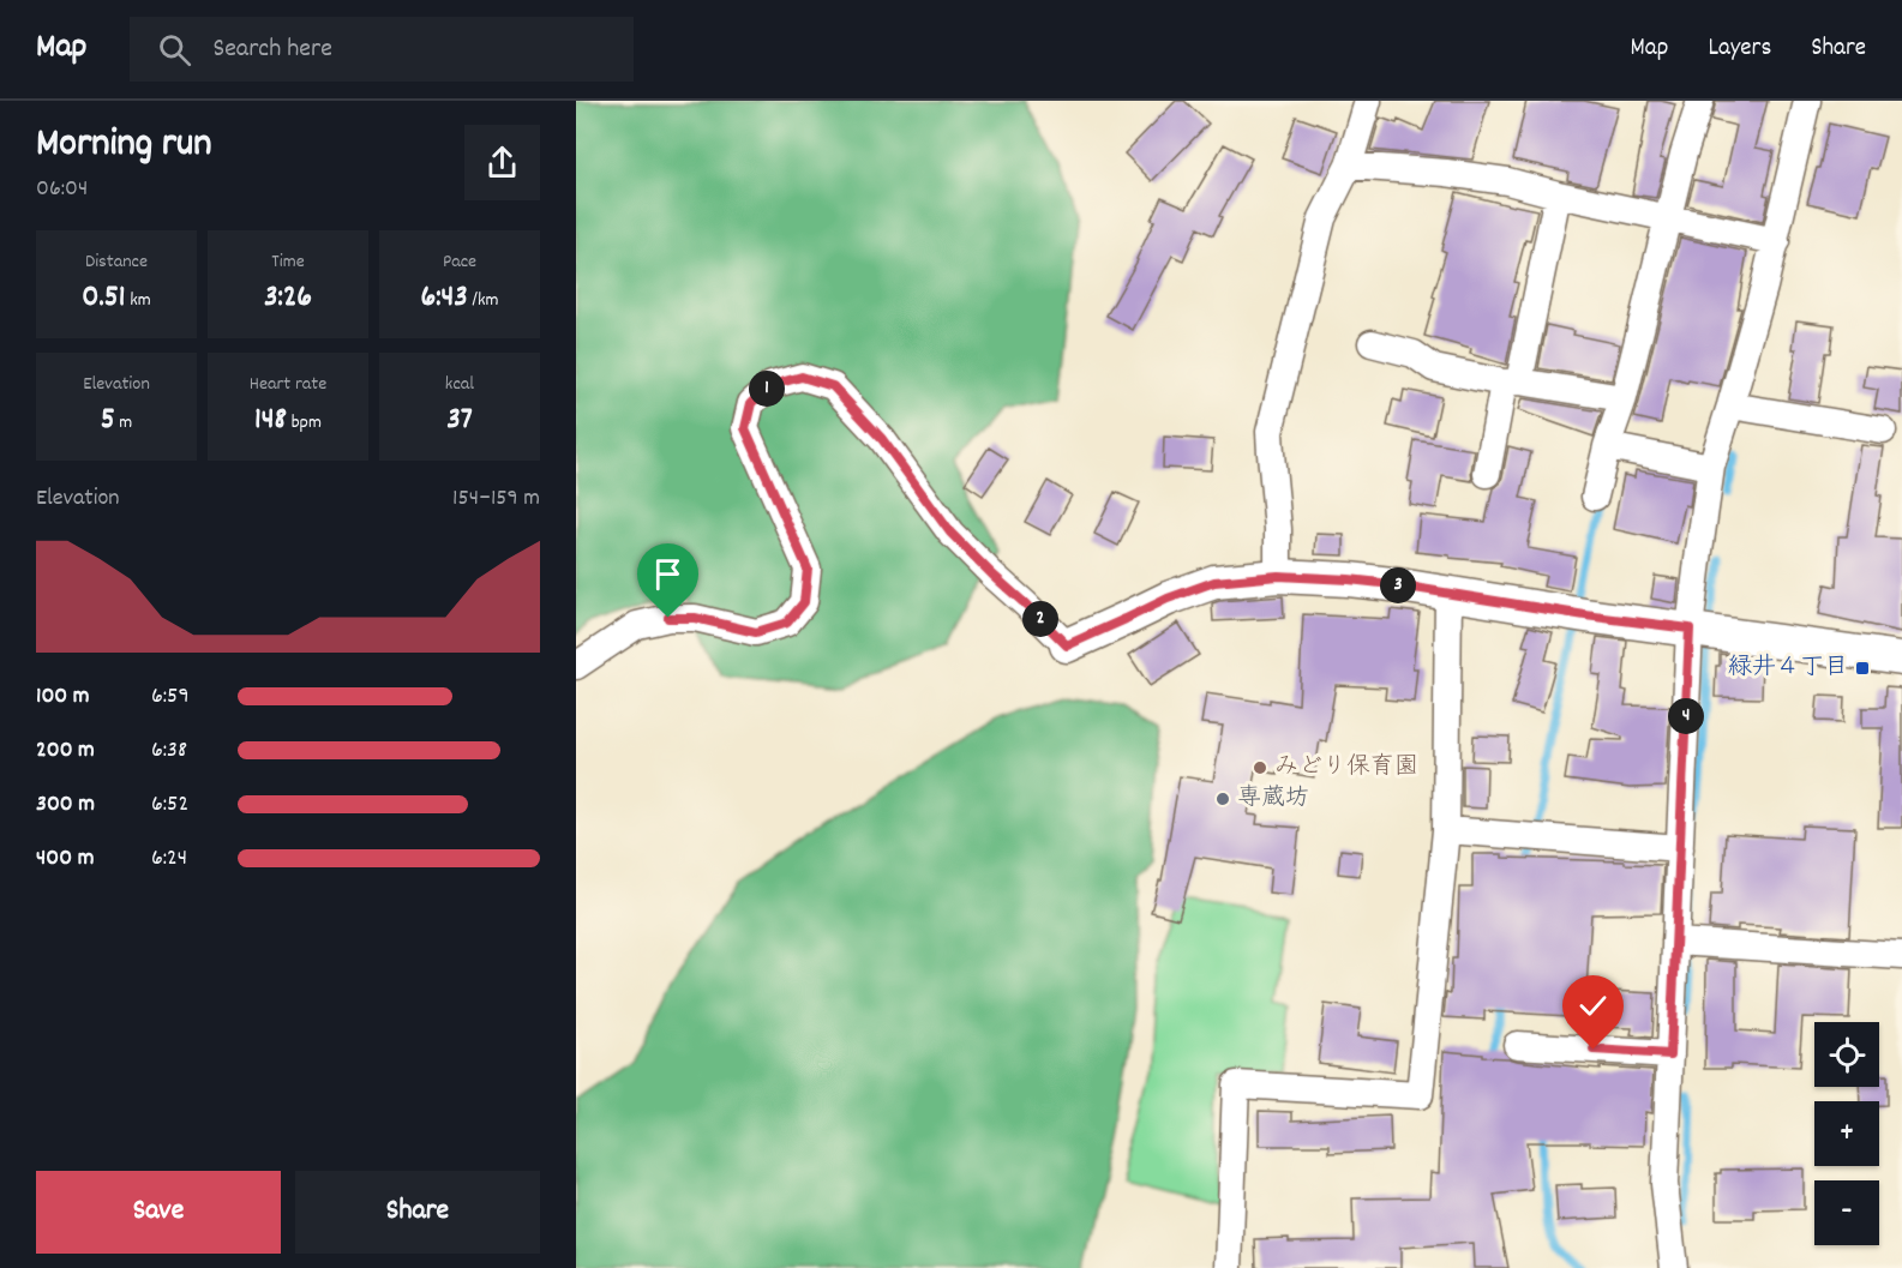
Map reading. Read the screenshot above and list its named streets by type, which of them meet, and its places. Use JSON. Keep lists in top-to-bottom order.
{
  "places": {
    "transit": ["緑井４丁目"],
    "other": ["みどり保育園", "専蔵坊"]
  },
  "page": {
    "header": "Map",
    "search": "Search here",
    "nav": ["Map", "Layers", "Share"],
    "heading": ["Morning run", "06:04"],
    "stats": [
      ["Distance", "0.51 km"],
      ["Time", "3:26"],
      ["Pace", "6:43 /km"],
      ["Elevation", "5 m"],
      ["Heart rate", "148 bpm"],
      ["kcal", "37"]
    ],
    "pins": [
      "1",
      "3",
      "2",
      "4"
    ],
    "chart": ["Elevation", "154–159 m"],
    "list": [
      {
        "name": "100 m",
        "note": "6:59"
      },
      {
        "name": "200 m",
        "note": "6:38"
      },
      {
        "name": "300 m",
        "note": "6:52"
      },
      {
        "name": "400 m",
        "note": "6:24"
      }
    ],
    "map_buttons": ["+", "−"],
    "buttons": ["Save", "Share"]
  }
}
